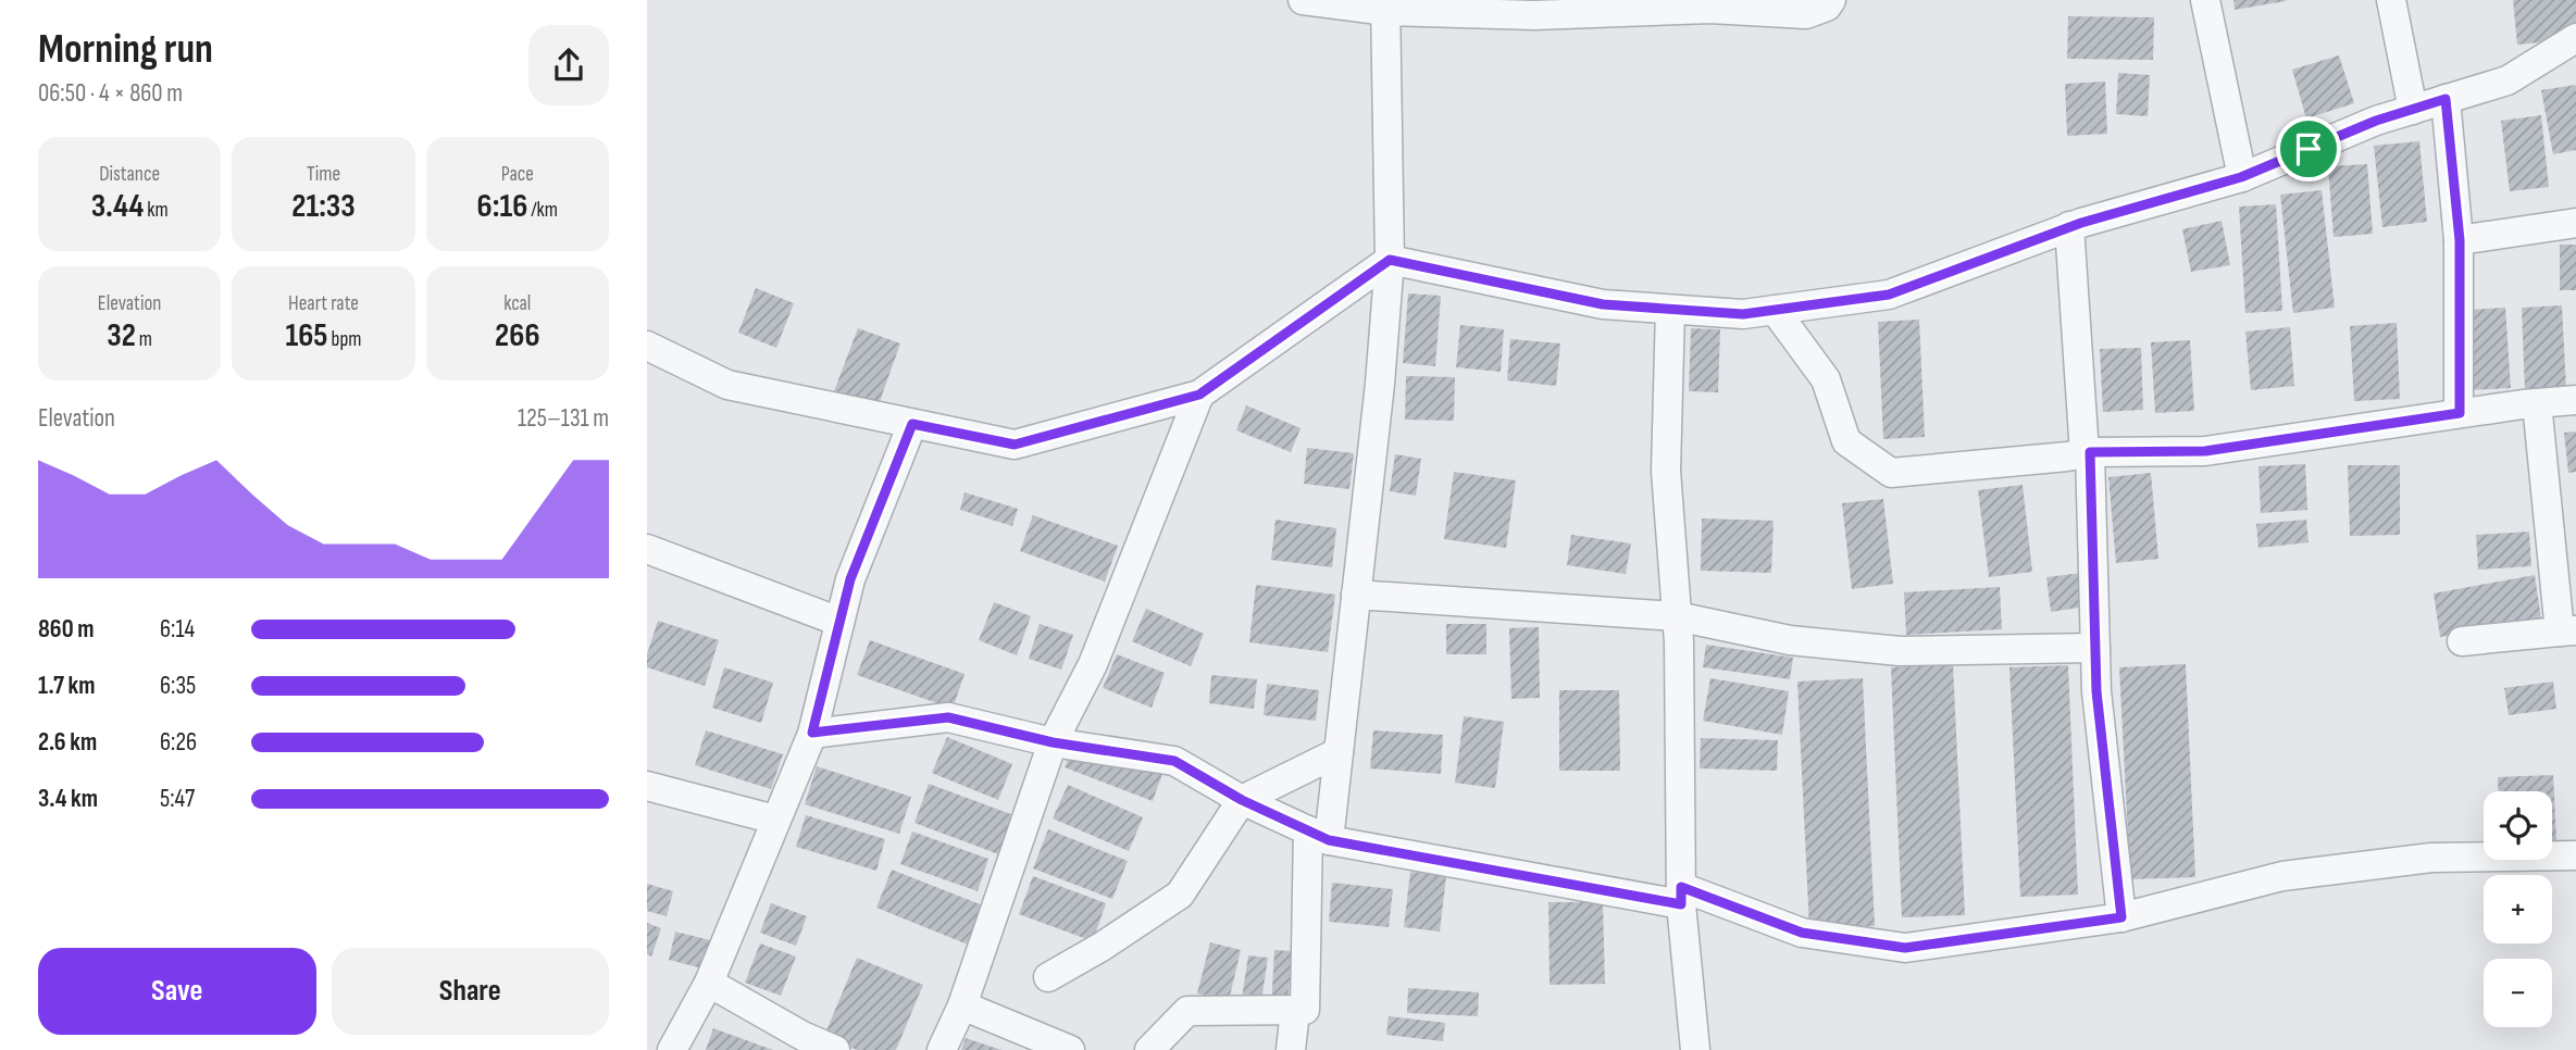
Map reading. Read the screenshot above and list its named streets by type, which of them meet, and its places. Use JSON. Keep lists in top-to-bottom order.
{
  "page": {
    "heading": ["Morning run", "06:50 · 4 × 860 m"],
    "stats": [
      ["Distance", "3.44 km"],
      ["Time", "21:33"],
      ["Pace", "6:16 /km"],
      ["Elevation", "32 m"],
      ["Heart rate", "165 bpm"],
      ["kcal", "266"]
    ],
    "chart": ["Elevation", "125–131 m"],
    "list": [
      {
        "name": "860 m",
        "note": "6:14"
      },
      {
        "name": "1.7 km",
        "note": "6:35"
      },
      {
        "name": "2.6 km",
        "note": "6:26"
      },
      {
        "name": "3.4 km",
        "note": "5:47"
      }
    ],
    "map_buttons": ["+", "−"],
    "buttons": ["Save", "Share"]
  }
}
